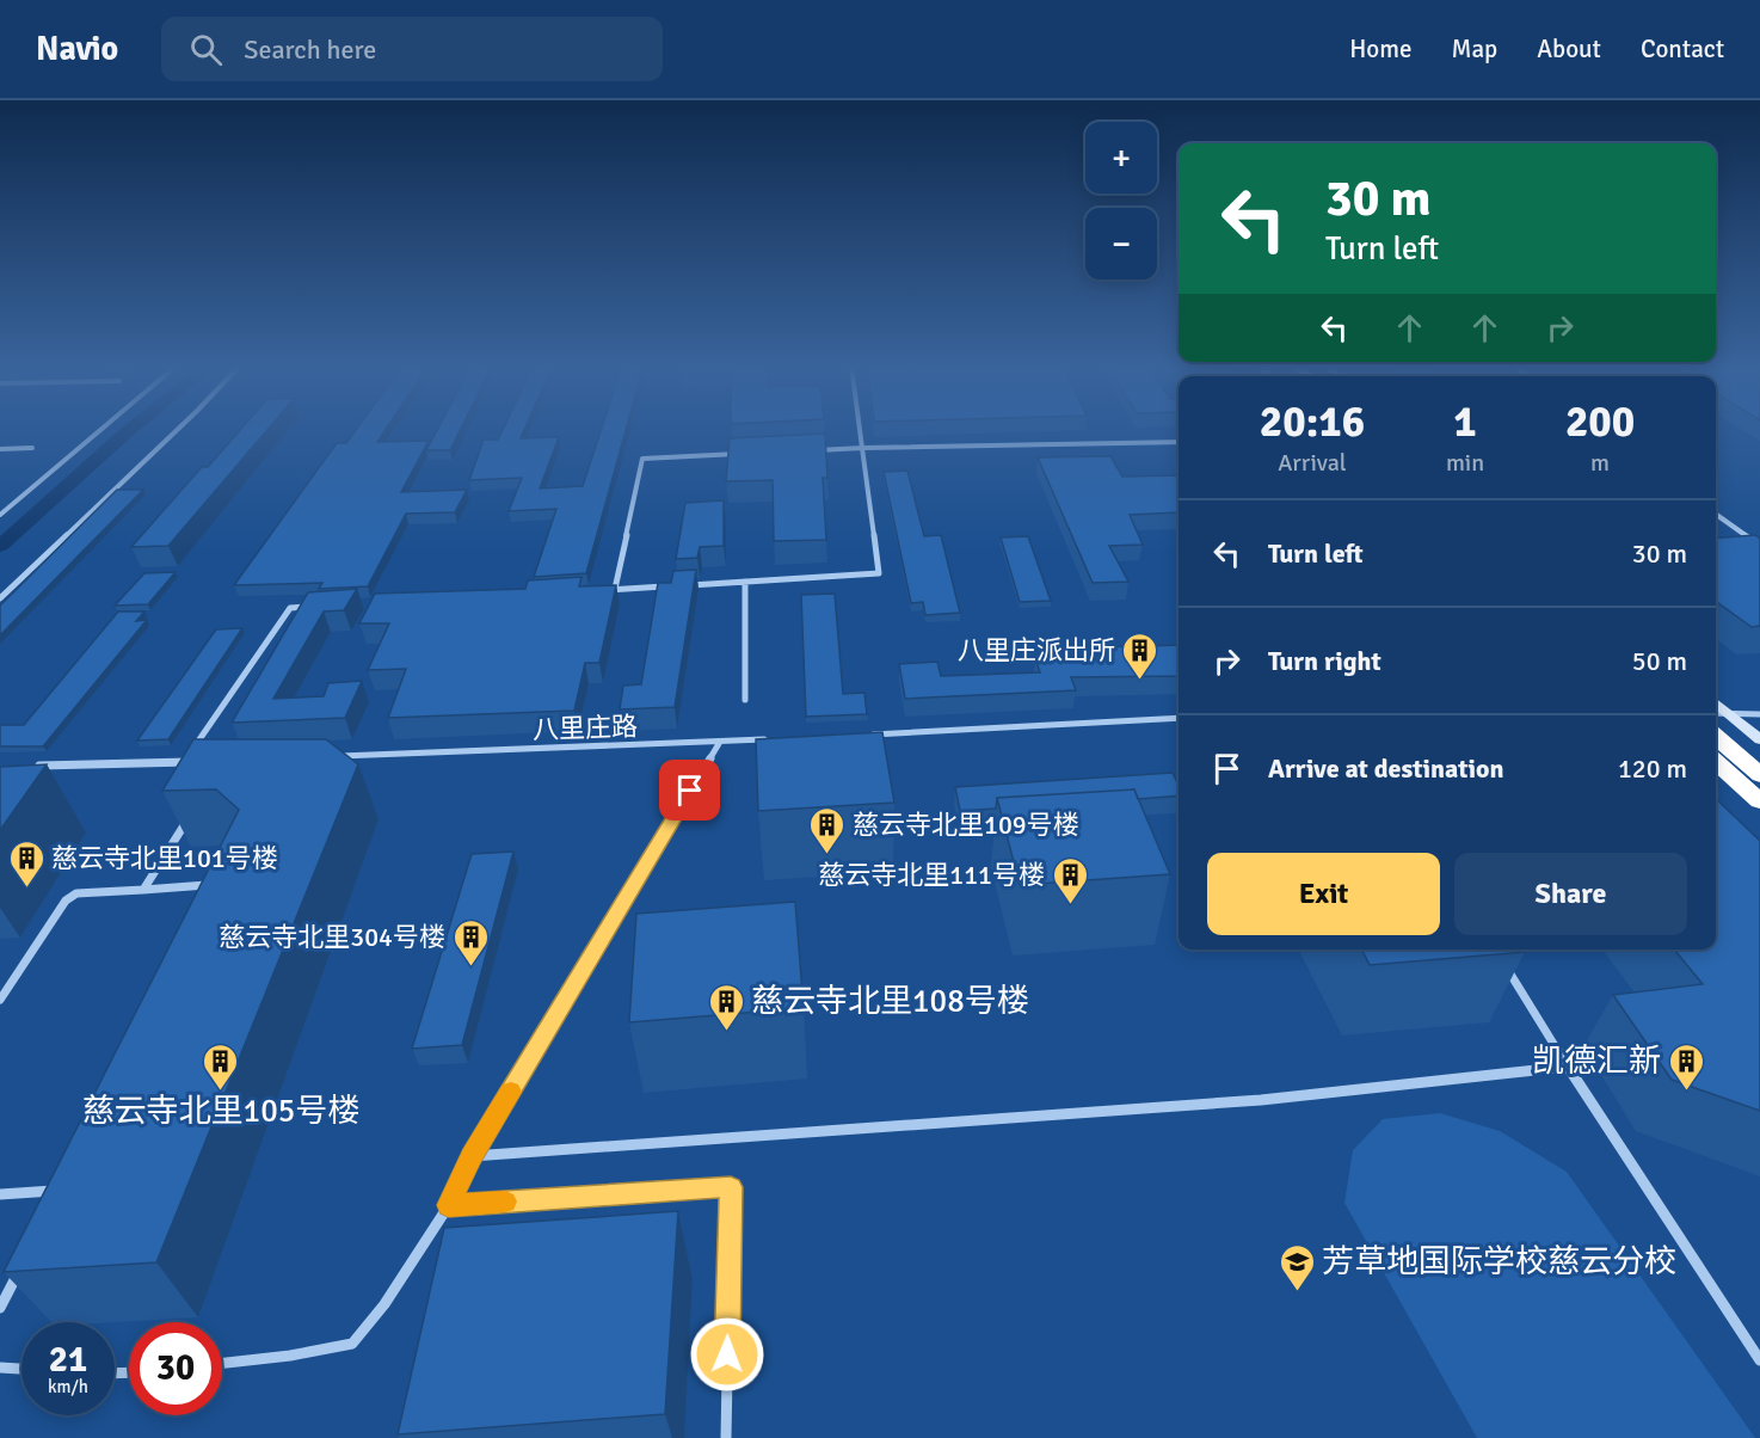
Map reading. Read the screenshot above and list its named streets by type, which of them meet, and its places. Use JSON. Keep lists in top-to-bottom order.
{
  "streets": {
    "street": ["八里庄路"]
  },
  "places": {
    "building": [
      "八里庄派出所",
      "慈云寺北里109号楼",
      "慈云寺北里101号楼",
      "慈云寺北里111号楼",
      "慈云寺北里304号楼",
      "慈云寺北里108号楼",
      "慈云寺北里105号楼",
      "凯德汇新"
    ],
    "school or university": ["芳草地国际学校慈云分校"]
  },
  "page": {
    "header": "Navio",
    "search": "Search here",
    "nav": [
      "Home",
      "Map",
      "About",
      "Contact"
    ],
    "map_buttons": ["+", "−"],
    "turn": ["30 m", "Turn left"],
    "eta": [
      "20:16",
      "Arrival",
      "1",
      "min",
      "200",
      "m"
    ],
    "list": [
      {
        "name": "Turn left",
        "value": "30 m"
      },
      {
        "name": "Turn right",
        "value": "50 m"
      },
      {
        "name": "Arrive at destination",
        "value": "120 m"
      }
    ],
    "buttons": ["Exit", "Share"],
    "speed": "21 km/h",
    "limit": "30"
  }
}
